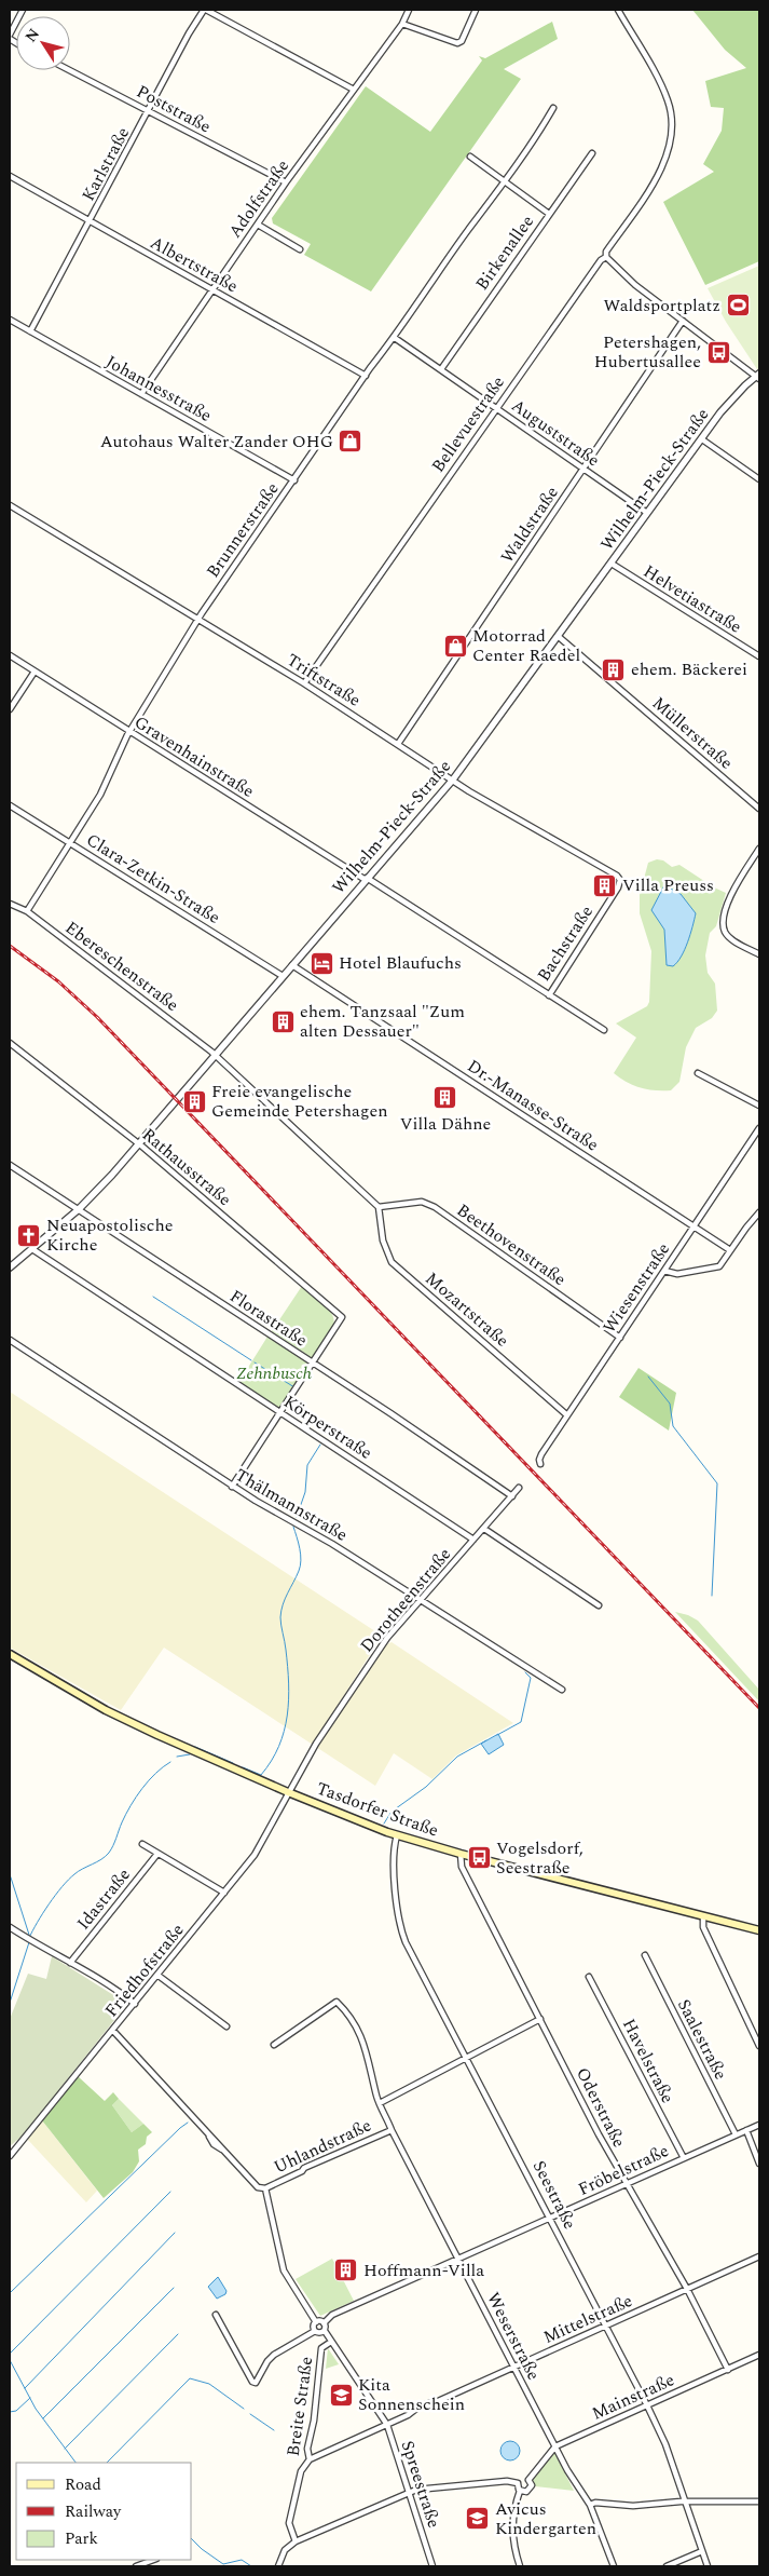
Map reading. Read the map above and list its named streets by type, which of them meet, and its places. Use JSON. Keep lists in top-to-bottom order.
{
  "streets": {
    "main road": ["Tasdorfer Straße"],
    "street": [
      "Poststraße",
      "Karlstraße",
      "Adolfstraße",
      "Birkenallee",
      "Albertstraße",
      "Johannesstraße",
      "Bellevuestraße",
      "Auguststraße",
      "Wilhelm-Pieck-Straße",
      "Waldstraße",
      "Brunnerstraße",
      "Helvetiastraße",
      "Triftstraße",
      "Müllerstraße",
      "Gravenhainstraße",
      "Clara-Zetkin-Straße",
      "Bachstraße",
      "Ebereschenstraße",
      "Dr.-Manasse-Straße",
      "Rathausstraße",
      "Beethovenstraße",
      "Wiesenstraße",
      "Mozartstraße",
      "Florastraße",
      "Körperstraße",
      "Thälmannstraße",
      "Dorotheenstraße",
      "Idastraße",
      "Friedhofstraße",
      "Saalestraße",
      "Havelstraße",
      "Oderstraße",
      "Uhlandstraße",
      "Fröbelstraße",
      "Seestraße",
      "Mittelstraße",
      "Weserstraße",
      "Mainstraße",
      "Breite Straße",
      "Spreestraße"
    ]
  },
  "crossings": [
    ["Poststraße", "Karlstraße"],
    ["Poststraße", "Adolfstraße"],
    ["Karlstraße", "Albertstraße"],
    ["Karlstraße", "Johannesstraße"],
    ["Adolfstraße", "Albertstraße"],
    ["Adolfstraße", "Johannesstraße"],
    ["Birkenallee", "Auguststraße"],
    ["Albertstraße", "Brunnerstraße"],
    ["Johannesstraße", "Brunnerstraße"],
    ["Bellevuestraße", "Auguststraße"],
    ["Bellevuestraße", "Triftstraße"],
    ["Auguststraße", "Wilhelm-Pieck-Straße"],
    ["Auguststraße", "Waldstraße"],
    ["Auguststraße", "Brunnerstraße"],
    ["Wilhelm-Pieck-Straße", "Helvetiastraße"],
    ["Wilhelm-Pieck-Straße", "Triftstraße"],
    ["Wilhelm-Pieck-Straße", "Müllerstraße"],
    ["Wilhelm-Pieck-Straße", "Gravenhainstraße"],
    ["Wilhelm-Pieck-Straße", "Clara-Zetkin-Straße"],
    ["Wilhelm-Pieck-Straße", "Ebereschenstraße"],
    ["Wilhelm-Pieck-Straße", "Dr.-Manasse-Straße"],
    ["Wilhelm-Pieck-Straße", "Rathausstraße"],
    ["Wilhelm-Pieck-Straße", "Florastraße"],
    ["Wilhelm-Pieck-Straße", "Körperstraße"],
    ["Waldstraße", "Triftstraße"],
    ["Brunnerstraße", "Triftstraße"],
    ["Brunnerstraße", "Gravenhainstraße"],
    ["Brunnerstraße", "Clara-Zetkin-Straße"],
    ["Brunnerstraße", "Ebereschenstraße"],
    ["Triftstraße", "Bachstraße"],
    ["Gravenhainstraße", "Bachstraße"],
    ["Ebereschenstraße", "Beethovenstraße"],
    ["Ebereschenstraße", "Mozartstraße"],
    ["Dr.-Manasse-Straße", "Wiesenstraße"],
    ["Rathausstraße", "Florastraße"],
    ["Beethovenstraße", "Wiesenstraße"],
    ["Beethovenstraße", "Mozartstraße"],
    ["Wiesenstraße", "Mozartstraße"],
    ["Florastraße", "Dorotheenstraße"],
    ["Körperstraße", "Dorotheenstraße"],
    ["Thälmannstraße", "Dorotheenstraße"],
    ["Dorotheenstraße", "Tasdorfer Straße"],
    ["Dorotheenstraße", "Friedhofstraße"],
    ["Tasdorfer Straße", "Friedhofstraße"],
    ["Tasdorfer Straße", "Oderstraße"],
    ["Tasdorfer Straße", "Seestraße"],
    ["Saalestraße", "Fröbelstraße"],
    ["Havelstraße", "Fröbelstraße"],
    ["Oderstraße", "Fröbelstraße"],
    ["Oderstraße", "Mittelstraße"],
    ["Oderstraße", "Mainstraße"],
    ["Uhlandstraße", "Weserstraße"],
    ["Fröbelstraße", "Seestraße"],
    ["Fröbelstraße", "Weserstraße"],
    ["Seestraße", "Mittelstraße"],
    ["Seestraße", "Mainstraße"],
    ["Mittelstraße", "Weserstraße"],
    ["Mittelstraße", "Breite Straße"],
    ["Mittelstraße", "Spreestraße"],
    ["Weserstraße", "Mainstraße"],
    ["Breite Straße", "Spreestraße"]
  ],
  "parks": ["Zehnbusch"],
  "places": {
    "sports": ["Waldsportplatz"],
    "bus stop": ["Petershagen, Hubertusallee", "Vogelsdorf, Seestraße"],
    "shop": ["Autohaus Walter Zander OHG", "Motorrad Center Raedel"],
    "building": [
      "ehem. Bäckerei",
      "Villa Preuss",
      "ehem. Tanzsaal \"Zum alten Dessauer\"",
      "Villa Dähne",
      "Freie evangelische Gemeinde Petershagen",
      "Hoffmann-Villa"
    ],
    "hotel": ["Hotel Blaufuchs"],
    "church": ["Neuapostolische Kirche"],
    "school or university": ["Kita Sonnenschein", "Avicus Kindergarten"]
  },
  "legend": ["Road", "Railway", "Park"],
  "north": "top left"
}
